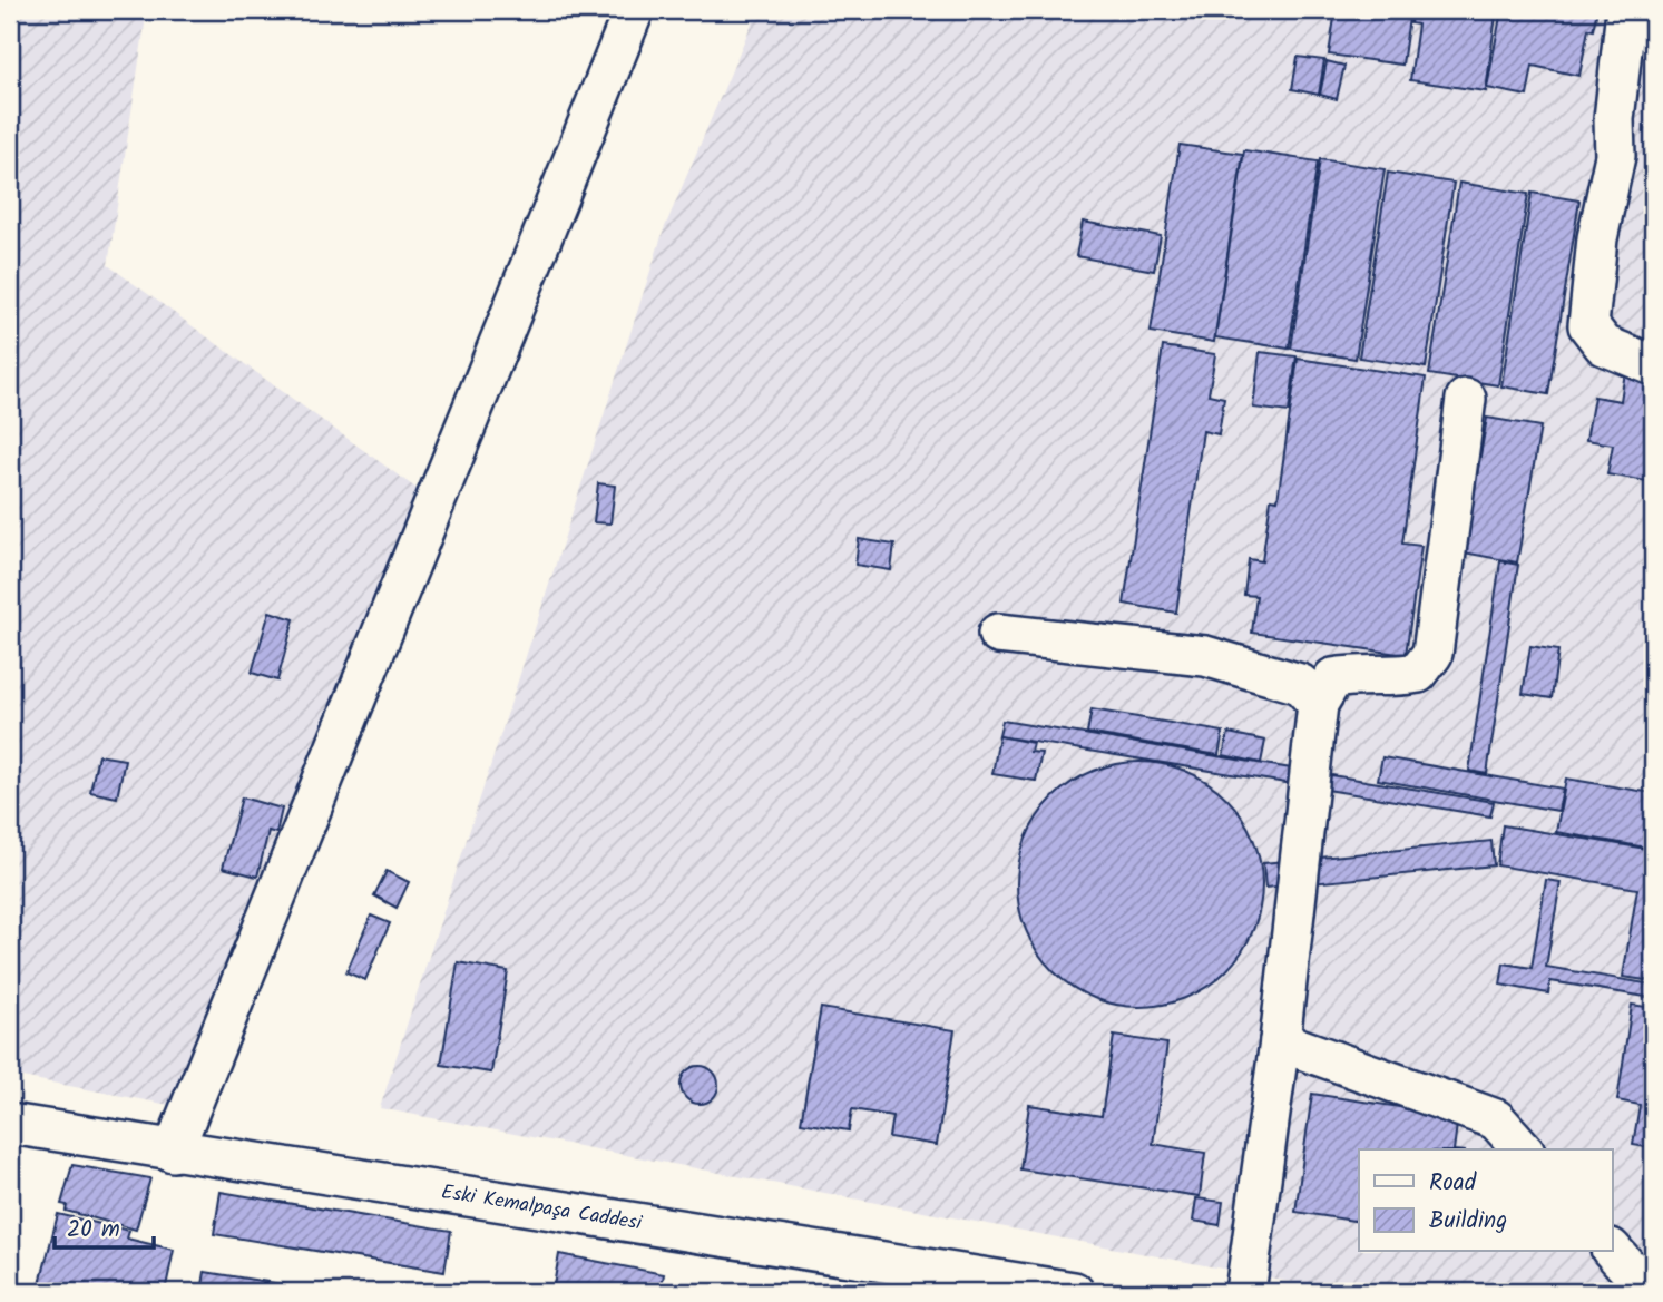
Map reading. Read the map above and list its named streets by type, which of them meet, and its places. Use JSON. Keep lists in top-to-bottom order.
{
  "streets": {
    "street": ["Eski Kemalpaşa Caddesi"]
  },
  "legend": ["Road", "Building"],
  "scale_bar": "20 m"
}
